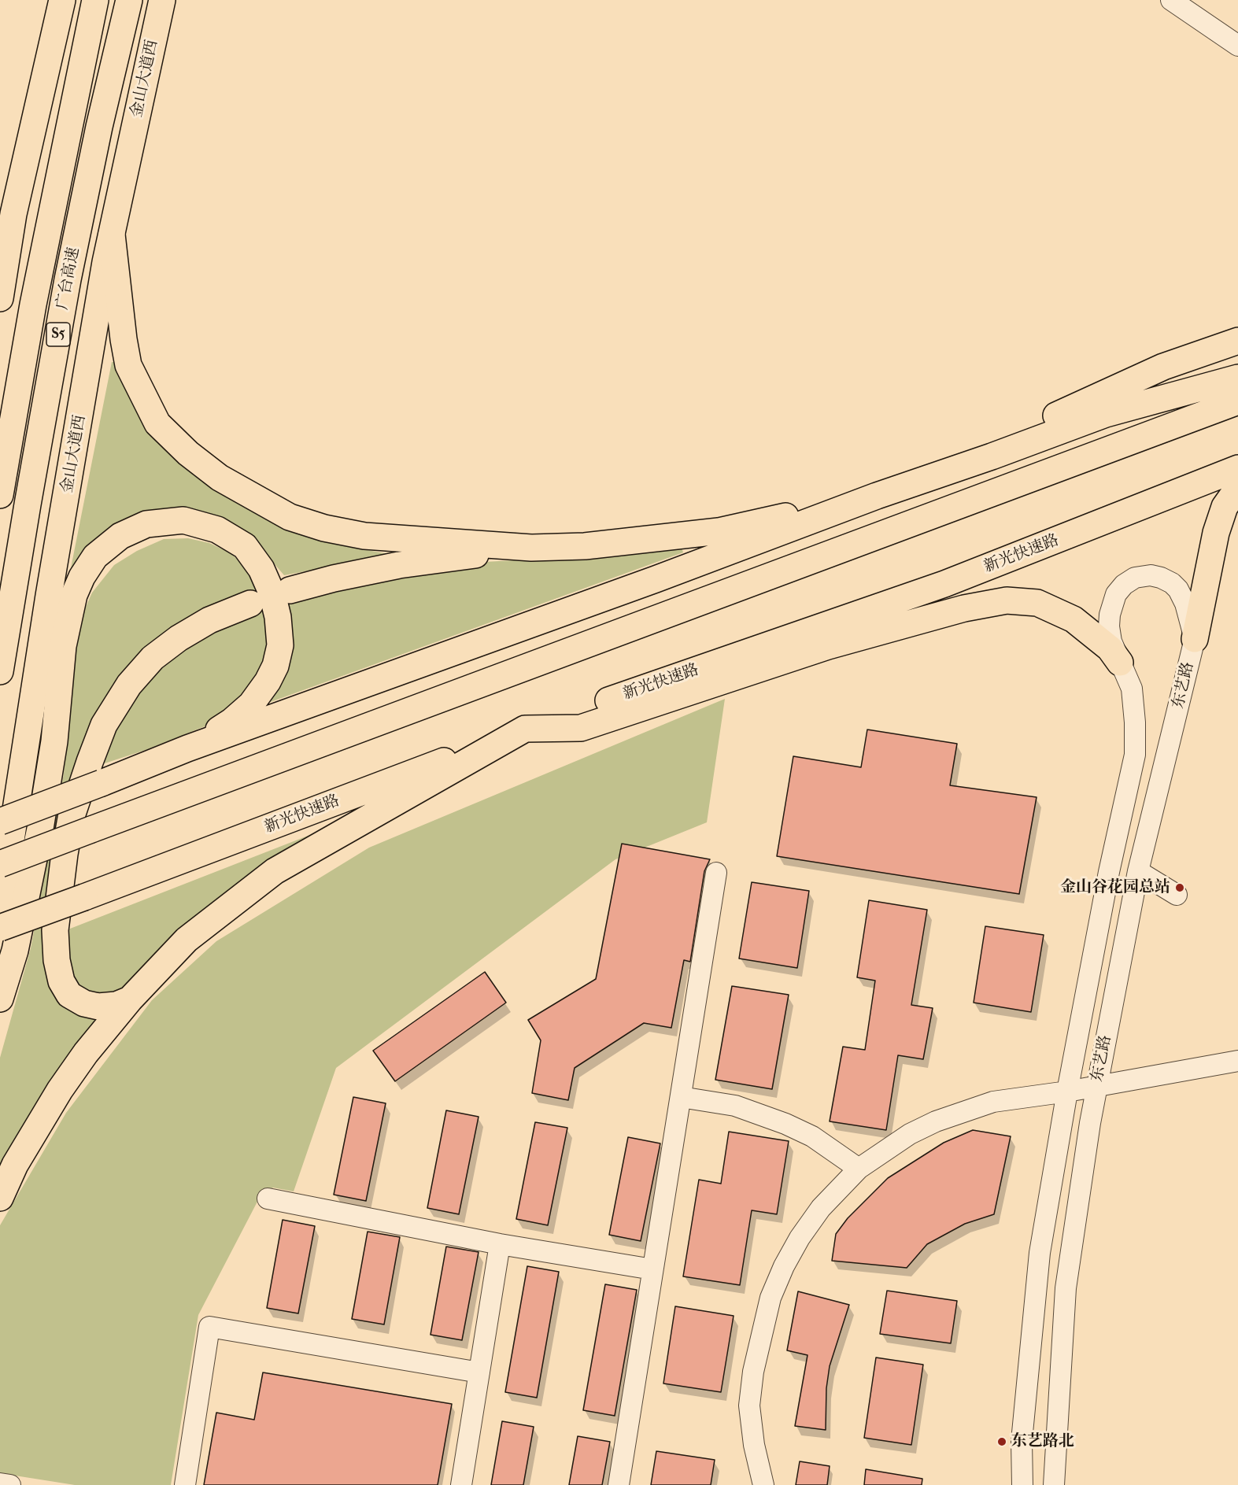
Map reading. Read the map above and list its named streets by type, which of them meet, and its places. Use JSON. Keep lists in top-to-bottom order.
{
  "streets": {
    "main road": [
      "金山大道西",
      "广台高速",
      "S5",
      "新光快速路"
    ],
    "street": ["东艺路"]
  },
  "places": ["金山谷花园总站", "东艺路北"]
}
